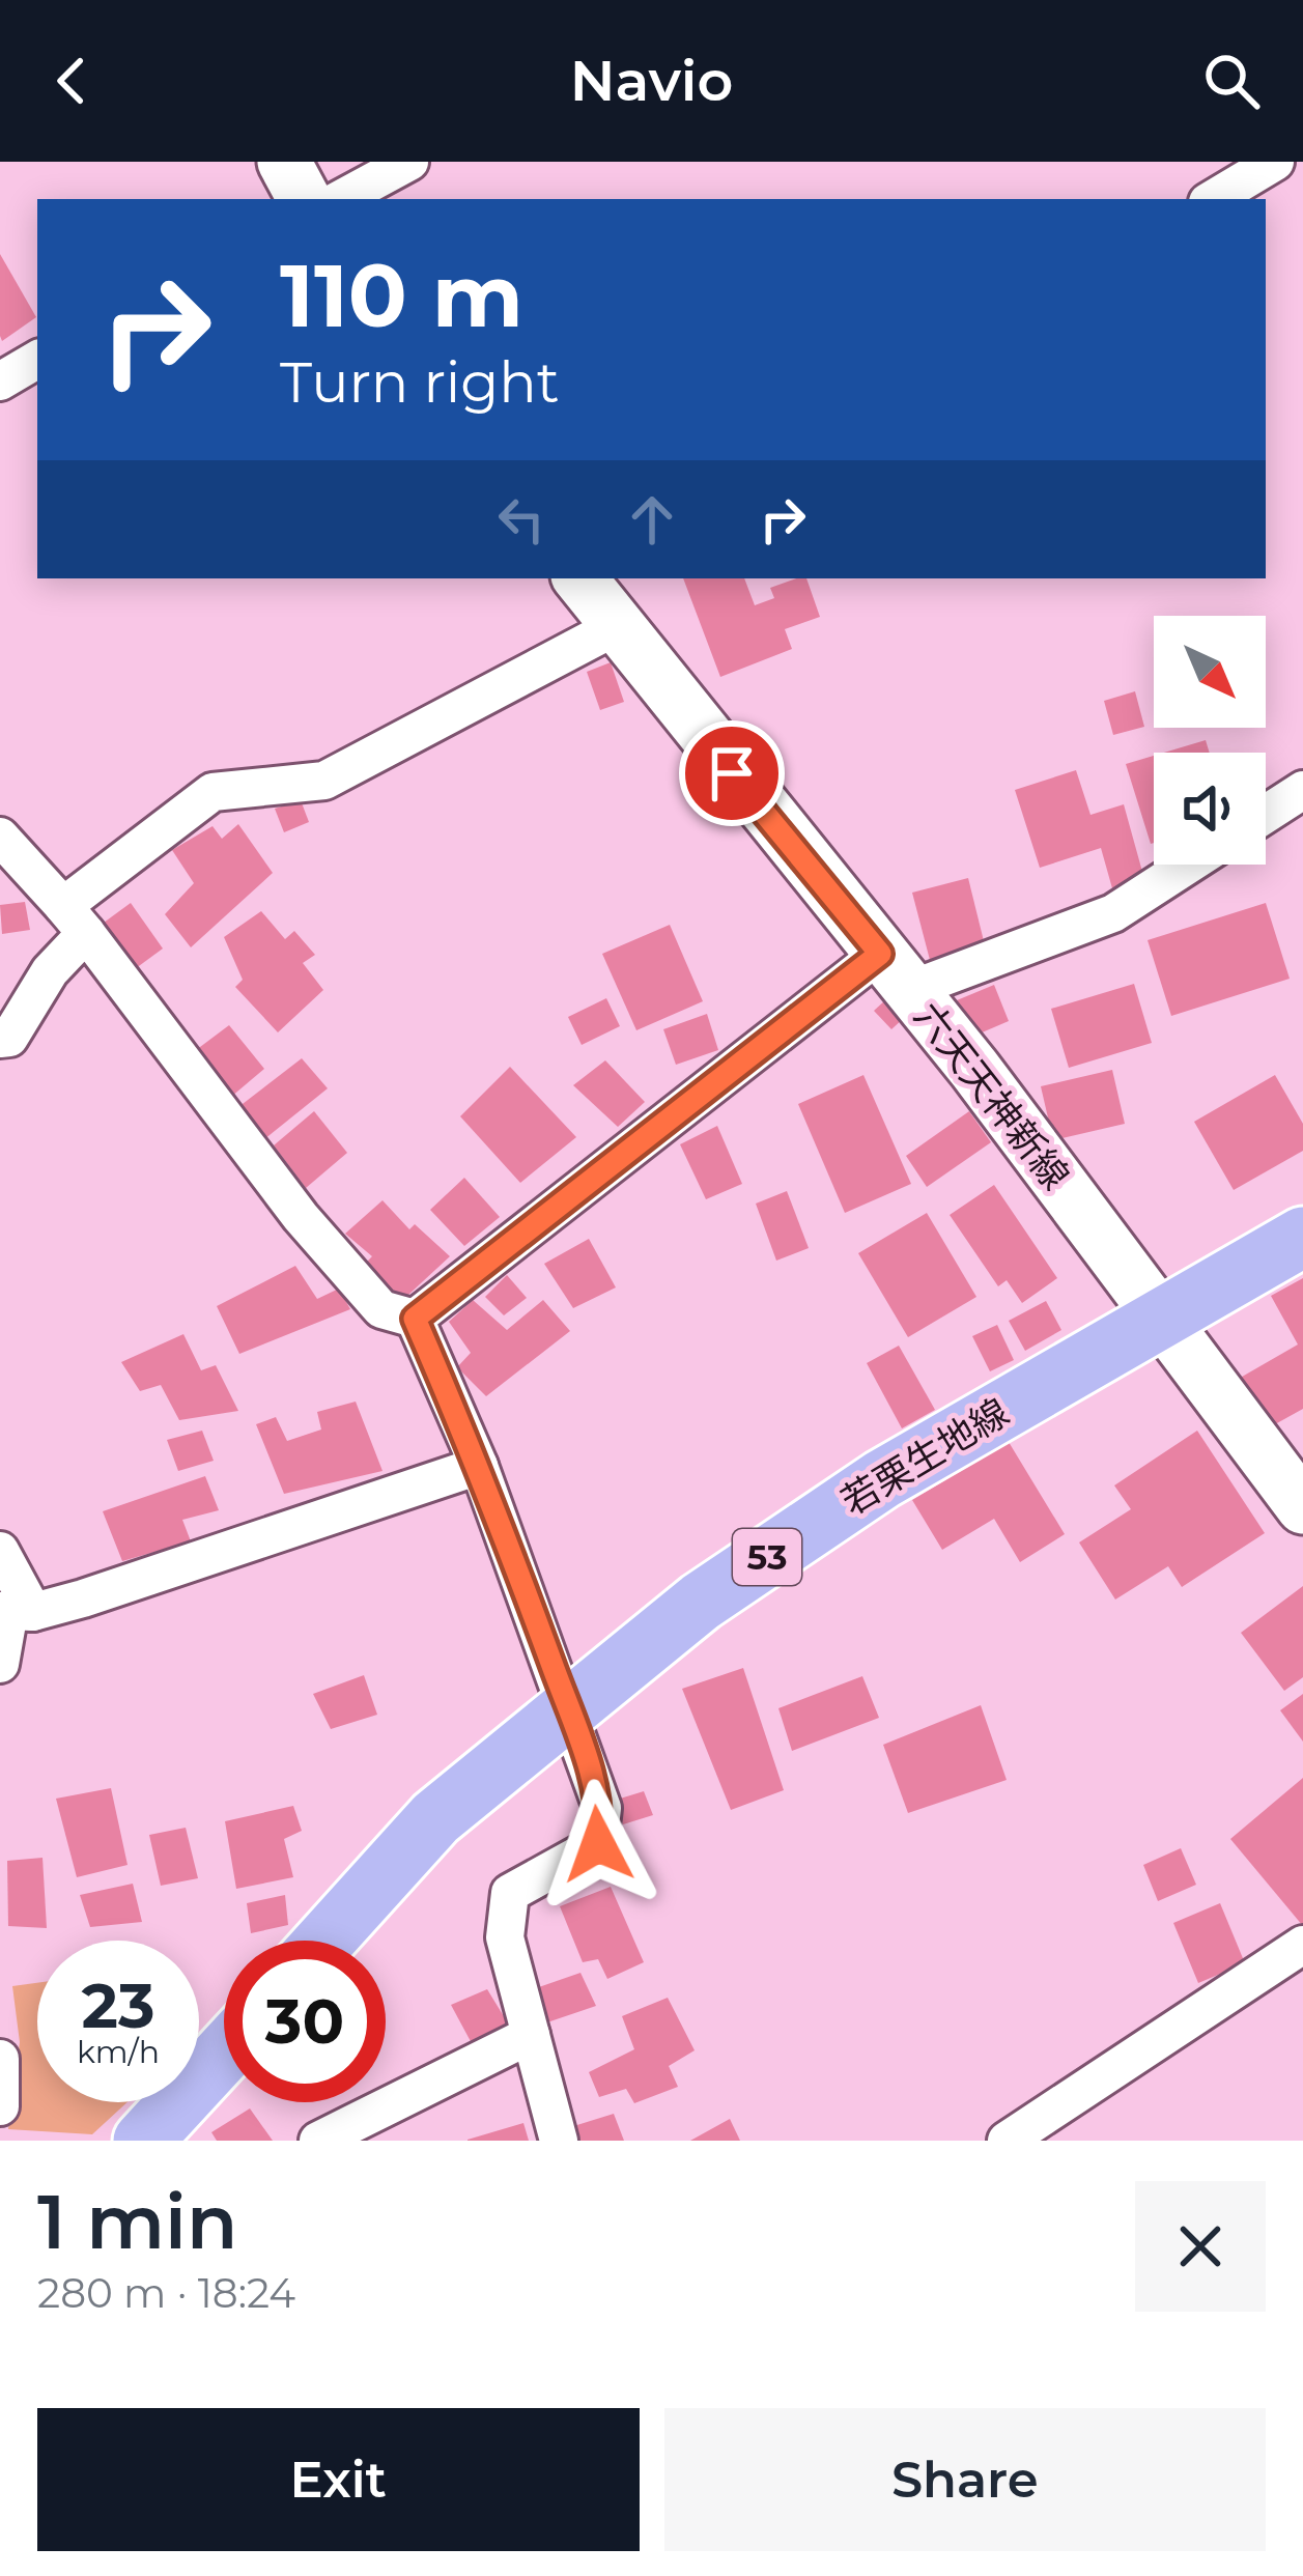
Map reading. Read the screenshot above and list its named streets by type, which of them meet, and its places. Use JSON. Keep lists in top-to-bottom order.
{
  "streets": {
    "main road": ["六天天神新線", "若栗生地線", "53"]
  },
  "crossings": [
    ["六天天神新線", "若栗生地線"]
  ],
  "north": "bottom right",
  "page": {
    "header": "Navio",
    "turn": ["110 m", "Turn right"],
    "speed": "23 km/h",
    "limit": "30",
    "heading": ["1 min", "280 m · 18:24"],
    "buttons": ["Exit", "Share"]
  }
}
